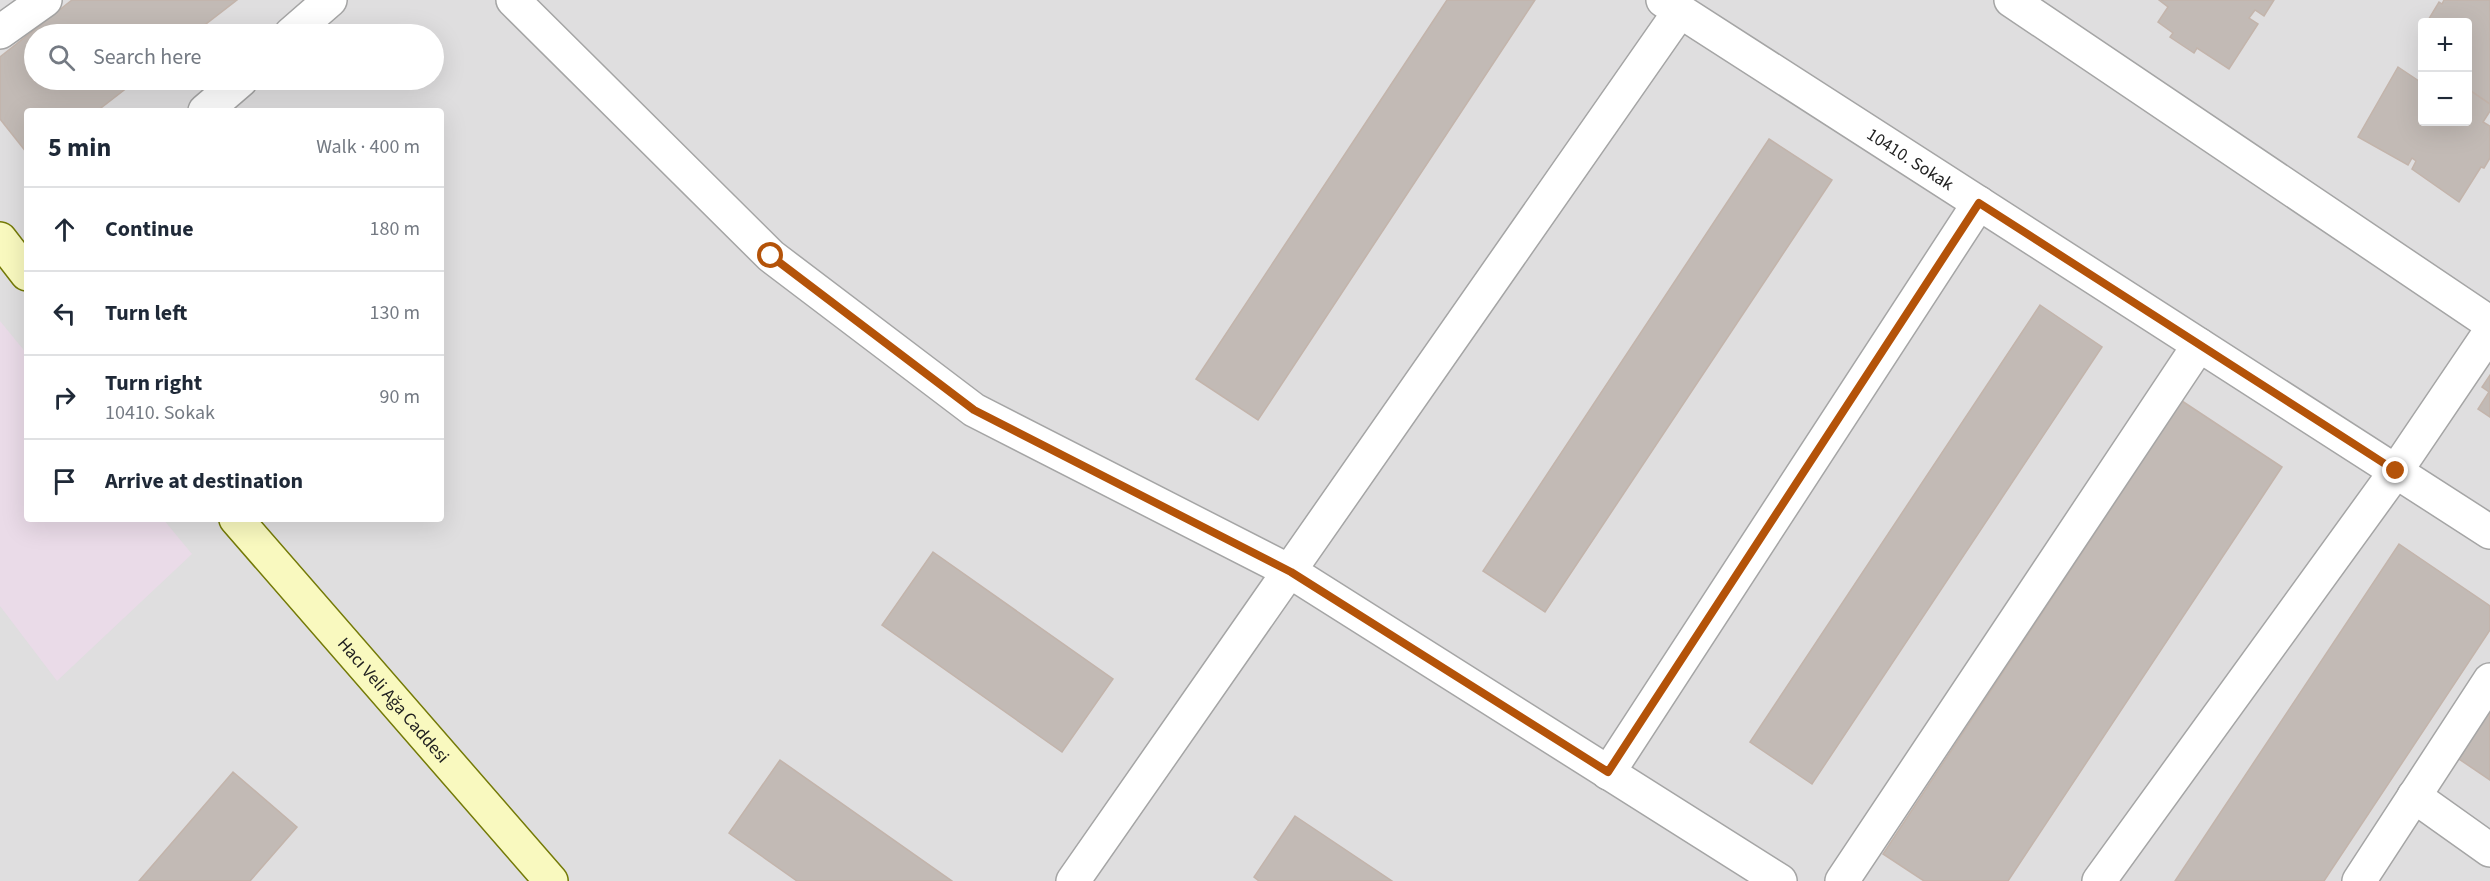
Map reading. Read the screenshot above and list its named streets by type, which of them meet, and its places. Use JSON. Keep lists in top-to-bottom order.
{
  "streets": {
    "street": ["10410. Sokak", "Hacı Veli Ağa Caddesi"]
  },
  "page": {
    "map_buttons": ["+", "−"],
    "search": "Search here",
    "heading": ["5 min", "Walk · 400 m"],
    "list": [
      ["Continue", "180 m"],
      ["Turn left", "130 m"],
      ["Turn right", "10410. Sokak", "90 m"],
      "Arrive at destination"
    ]
  }
}
